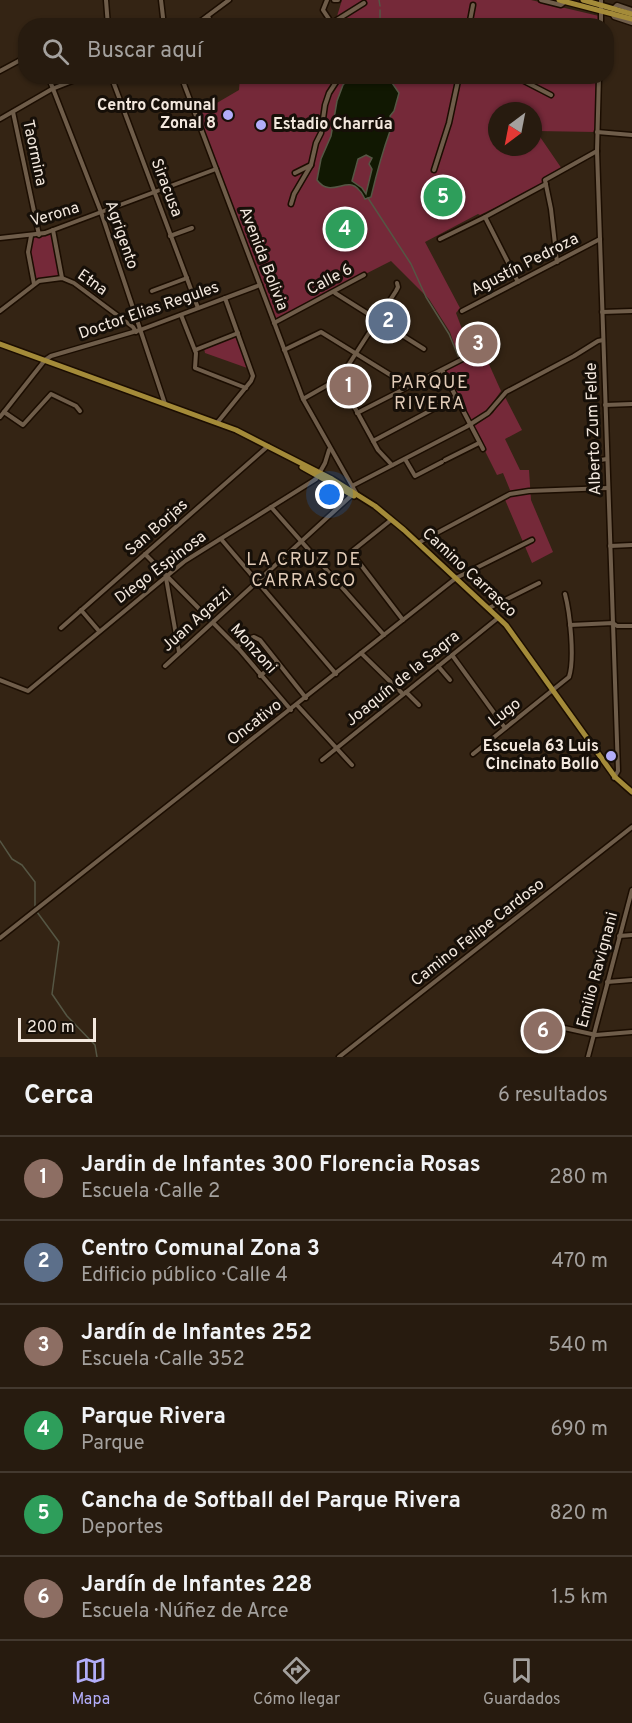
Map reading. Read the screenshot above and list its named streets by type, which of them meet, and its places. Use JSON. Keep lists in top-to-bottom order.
{
  "streets": {
    "main road": ["Camino Carrasco"],
    "street": [
      "Taormina",
      "Siracusa",
      "Verona",
      "Agrigento",
      "Avenida Bolivia",
      "Agustín Pedroza",
      "Calle 6",
      "Etna",
      "Doctor Elias Regules",
      "Alberto Zum Felde",
      "San Borjas",
      "Diego Espinosa",
      "Juan Agazzi",
      "Monzoni",
      "Joaquín de la Sagra",
      "Lugo",
      "Oncativo",
      "Camino Felipe Cardoso",
      "Emilio Ravignani"
    ]
  },
  "crossings": [
    ["Taormina", "Verona"],
    ["Siracusa", "Verona"],
    ["Siracusa", "Doctor Elias Regules"],
    ["Verona", "Agrigento"],
    ["Verona", "Avenida Bolivia"],
    ["Agrigento", "Etna"],
    ["Agrigento", "Doctor Elias Regules"],
    ["Agrigento", "Camino Carrasco"],
    ["Avenida Bolivia", "Calle 6"],
    ["Avenida Bolivia", "Doctor Elias Regules"],
    ["Avenida Bolivia", "Camino Carrasco"],
    ["Avenida Bolivia", "Juan Agazzi"],
    ["Agustín Pedroza", "Alberto Zum Felde"],
    ["Etna", "Doctor Elias Regules"],
    ["Doctor Elias Regules", "Camino Carrasco"],
    ["Alberto Zum Felde", "Camino Carrasco"],
    ["San Borjas", "Camino Carrasco"],
    ["San Borjas", "Monzoni"],
    ["Diego Espinosa", "Camino Carrasco"],
    ["Diego Espinosa", "Monzoni"],
    ["Camino Carrasco", "Juan Agazzi"],
    ["Camino Carrasco", "Joaquín de la Sagra"],
    ["Camino Carrasco", "Lugo"],
    ["Camino Carrasco", "Oncativo"],
    ["Juan Agazzi", "Monzoni"],
    ["Monzoni", "Oncativo"]
  ],
  "districts": ["PARQUE RIVERA", "LA CRUZ DE CARRASCO"],
  "places": ["Centro Comunal Zonal 8", "Estadio Charrúa", "Escuela 63 Luis Cincinato Bollo"],
  "scale_bar": "200 m",
  "north": "bottom left",
  "page": {
    "search": "Buscar aquí",
    "pins": [
      "5",
      "4",
      "2",
      "3",
      "1",
      "6"
    ],
    "scale": "200 m",
    "heading": ["Cerca", "6 resultados"],
    "list": [
      {
        "mark": "1",
        "name": "Jardin de Infantes 300 Florencia Rosas",
        "note": "Escuela · Calle 2",
        "value": "280 m"
      },
      {
        "mark": "2",
        "name": "Centro Comunal Zona 3",
        "note": "Edificio público · Calle 4",
        "value": "470 m"
      },
      {
        "mark": "3",
        "name": "Jardín de Infantes 252",
        "note": "Escuela · Calle 352",
        "value": "540 m"
      },
      {
        "mark": "4",
        "name": "Parque Rivera",
        "note": "Parque",
        "value": "690 m"
      },
      {
        "mark": "5",
        "name": "Cancha de Softball del Parque Rivera",
        "note": "Deportes",
        "value": "820 m"
      },
      {
        "mark": "6",
        "name": "Jardín de Infantes 228",
        "note": "Escuela · Núñez de Arce",
        "value": "1.5 km"
      }
    ],
    "nav": ["Mapa", "Cómo llegar", "Guardados"]
  }
}
